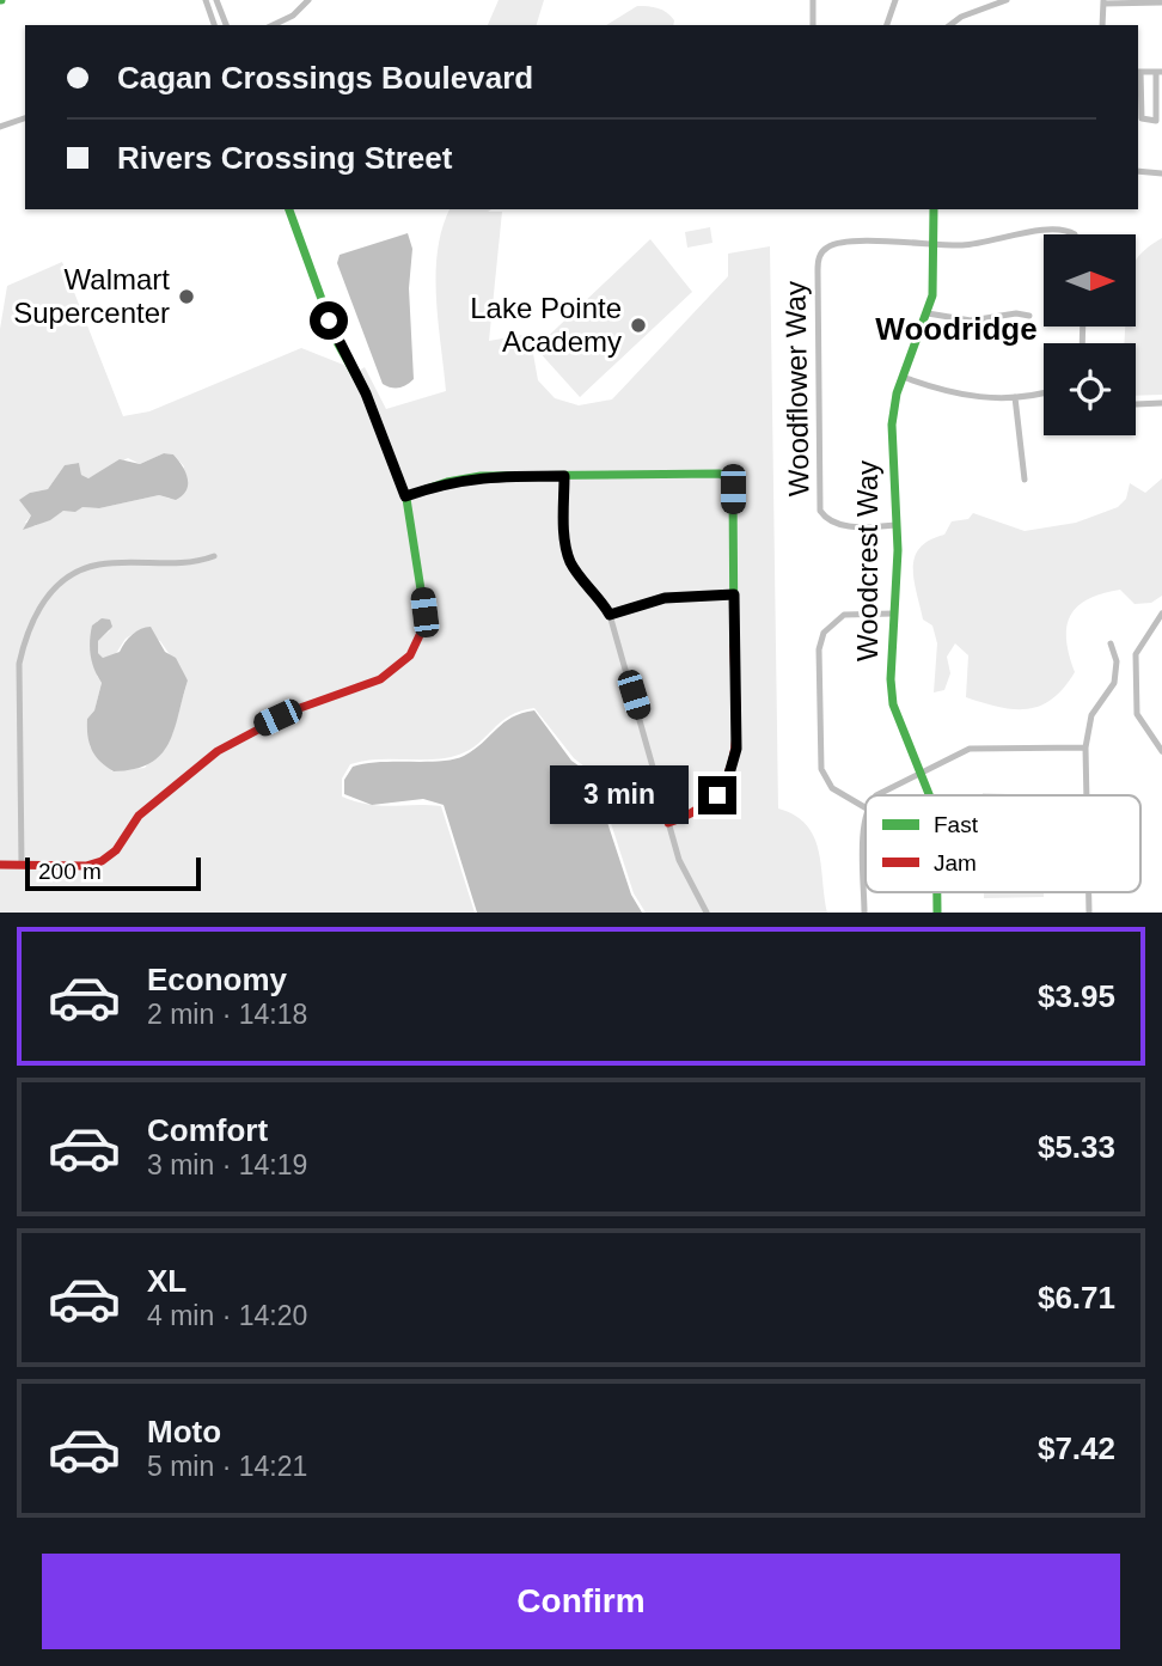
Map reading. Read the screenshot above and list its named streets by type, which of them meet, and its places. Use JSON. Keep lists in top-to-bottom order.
{
  "streets": {
    "street": ["Woodflower Way", "Woodcrest Way"]
  },
  "crossings": [
    ["Woodflower Way", "Woodcrest Way"]
  ],
  "districts": ["Woodridge"],
  "places": ["Walmart Supercenter", "Lake Pointe Academy"],
  "legend": ["Fast", "Jam"],
  "scale_bar": "200 m",
  "north": "right",
  "page": {
    "banner": ["Cagan Crossings Boulevard", "Rivers Crossing Street"],
    "bubble": "3 min",
    "scale": "200 m",
    "list": [
      {
        "name": "Economy",
        "note": "2 min · 14:18",
        "value": "$3.95"
      },
      {
        "name": "Comfort",
        "note": "3 min · 14:19",
        "value": "$5.33"
      },
      {
        "name": "XL",
        "note": "4 min · 14:20",
        "value": "$6.71"
      },
      {
        "name": "Moto",
        "note": "5 min · 14:21",
        "value": "$7.42"
      }
    ],
    "buttons": "Confirm"
  }
}
